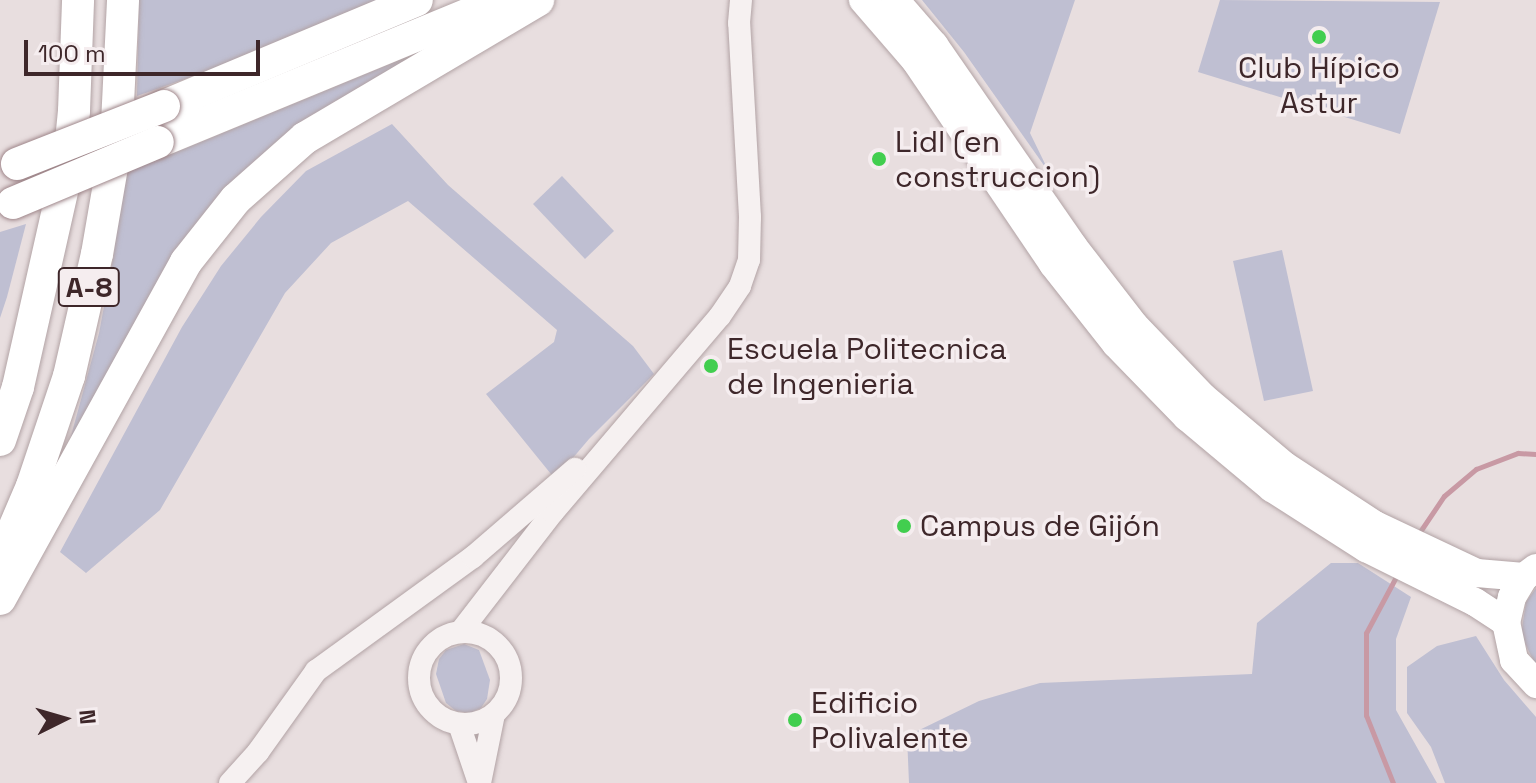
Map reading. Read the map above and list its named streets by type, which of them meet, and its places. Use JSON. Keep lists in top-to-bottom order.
{
  "streets": {
    "highway": ["A-8"]
  },
  "places": [
    "Club Hípico Astur",
    "Lidl (en construccion)",
    "Escuela Politecnica de Ingenieria",
    "Campus de Gijón",
    "Edificio Polivalente"
  ],
  "scale_bar": "100 m",
  "north": "right"
}
